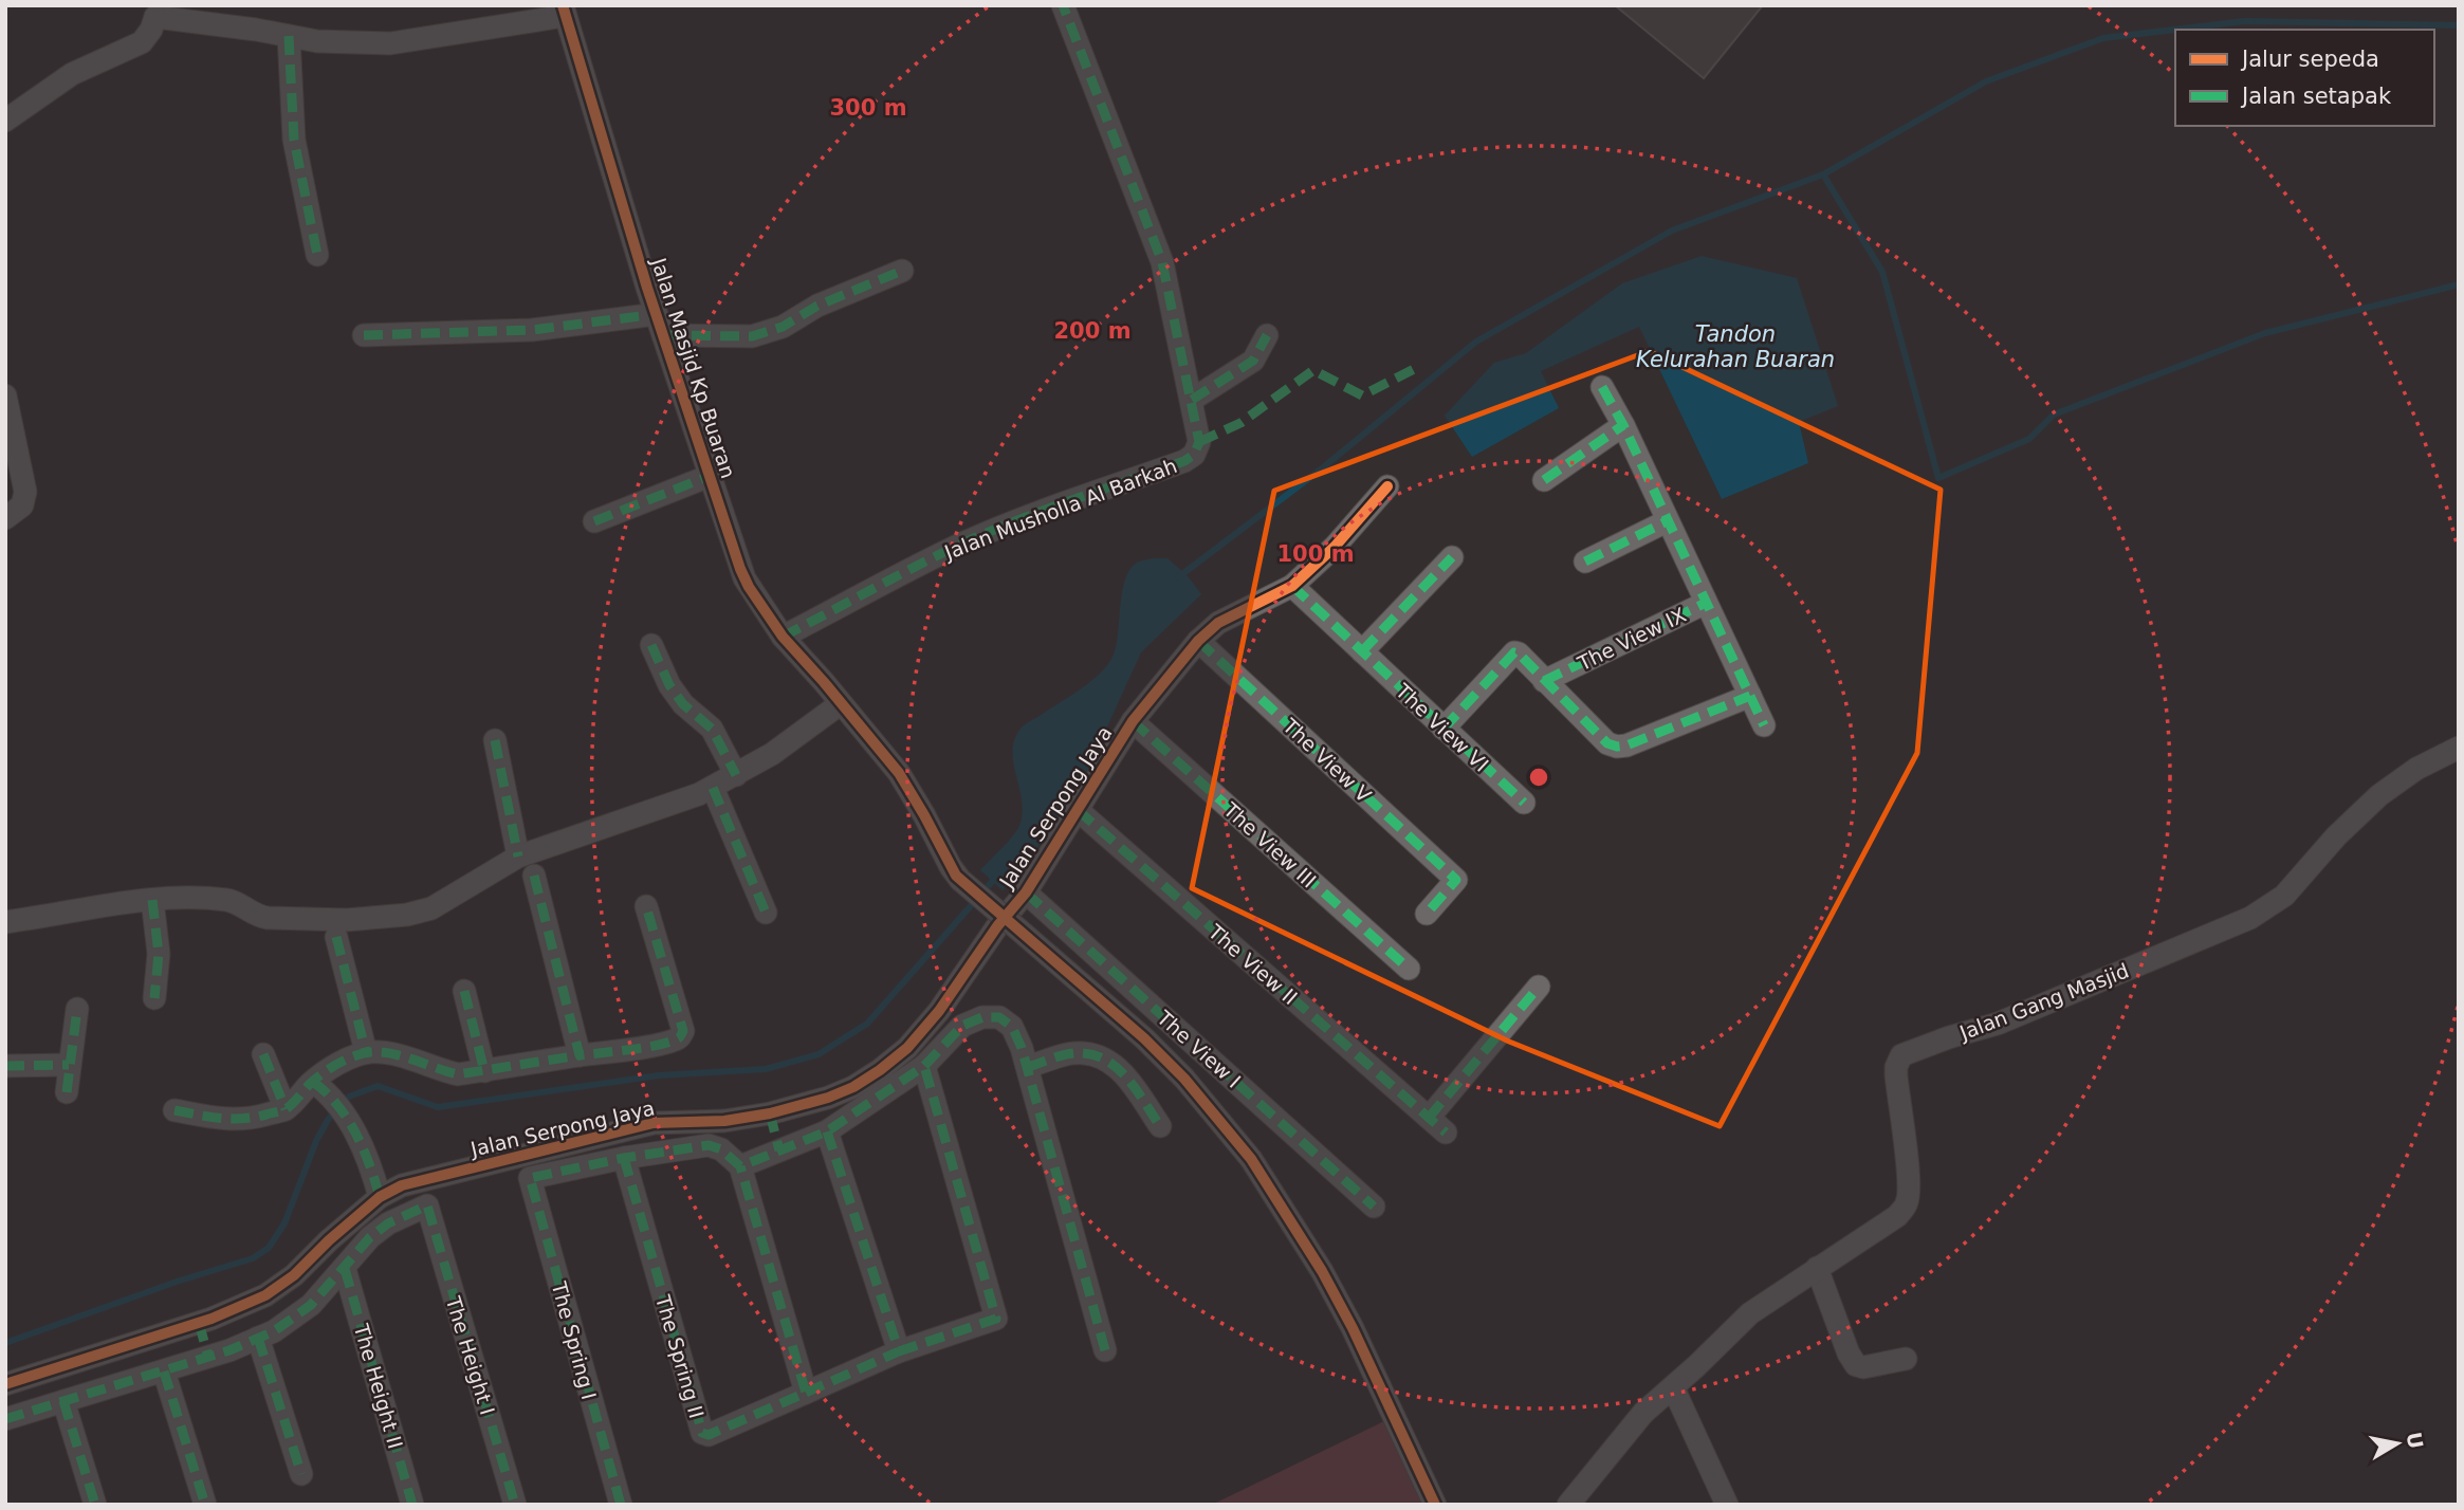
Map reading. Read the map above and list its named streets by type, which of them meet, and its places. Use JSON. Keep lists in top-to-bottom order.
{
  "streets": {
    "street": [
      "Jalan Masjid Kp Buaran",
      "Jalan Musholla Al Barkah",
      "The View IX",
      "The View VI",
      "The View V",
      "Jalan Serpong Jaya",
      "The View III",
      "The View II",
      "Jalan Gang Masjid",
      "The View I",
      "The Spring I",
      "The Height I",
      "The Spring II",
      "The Height II"
    ]
  },
  "crossings": [
    ["Jalan Masjid Kp Buaran", "Jalan Musholla Al Barkah"],
    ["The View VI", "Jalan Serpong Jaya"],
    ["The View V", "Jalan Serpong Jaya"],
    ["Jalan Serpong Jaya", "The View III"],
    ["Jalan Serpong Jaya", "The View II"],
    ["Jalan Serpong Jaya", "The View I"],
    ["The Spring I", "The Spring II"],
    ["The Height I", "The Height II"]
  ],
  "water": ["Tandon Kelurahan Buaran"],
  "legend": ["Jalur sepeda", "Jalan setapak"],
  "north": "right",
  "rings": ["300 m", "200 m", "100 m"]
}
